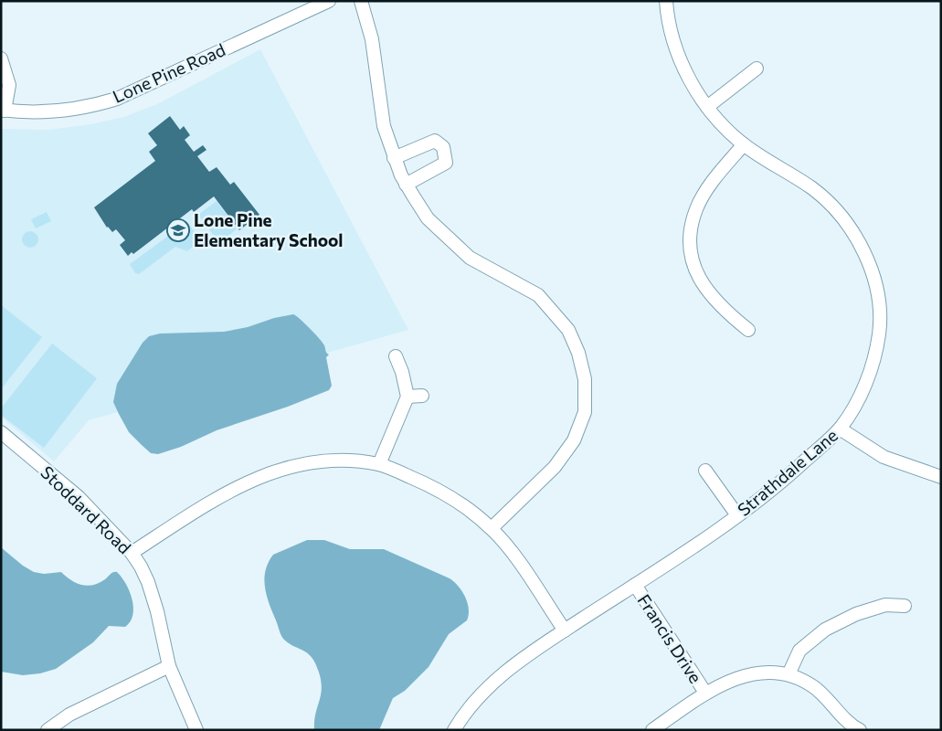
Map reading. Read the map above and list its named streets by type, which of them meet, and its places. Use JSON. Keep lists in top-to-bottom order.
{
  "streets": {
    "street": [
      "Lone Pine Road",
      "Strathdale Lane",
      "Stoddard Road",
      "Francis Drive"
    ]
  },
  "crossings": [
    ["Strathdale Lane", "Francis Drive"]
  ],
  "places": {
    "school or university": ["Lone Pine Elementary School"]
  }
}
